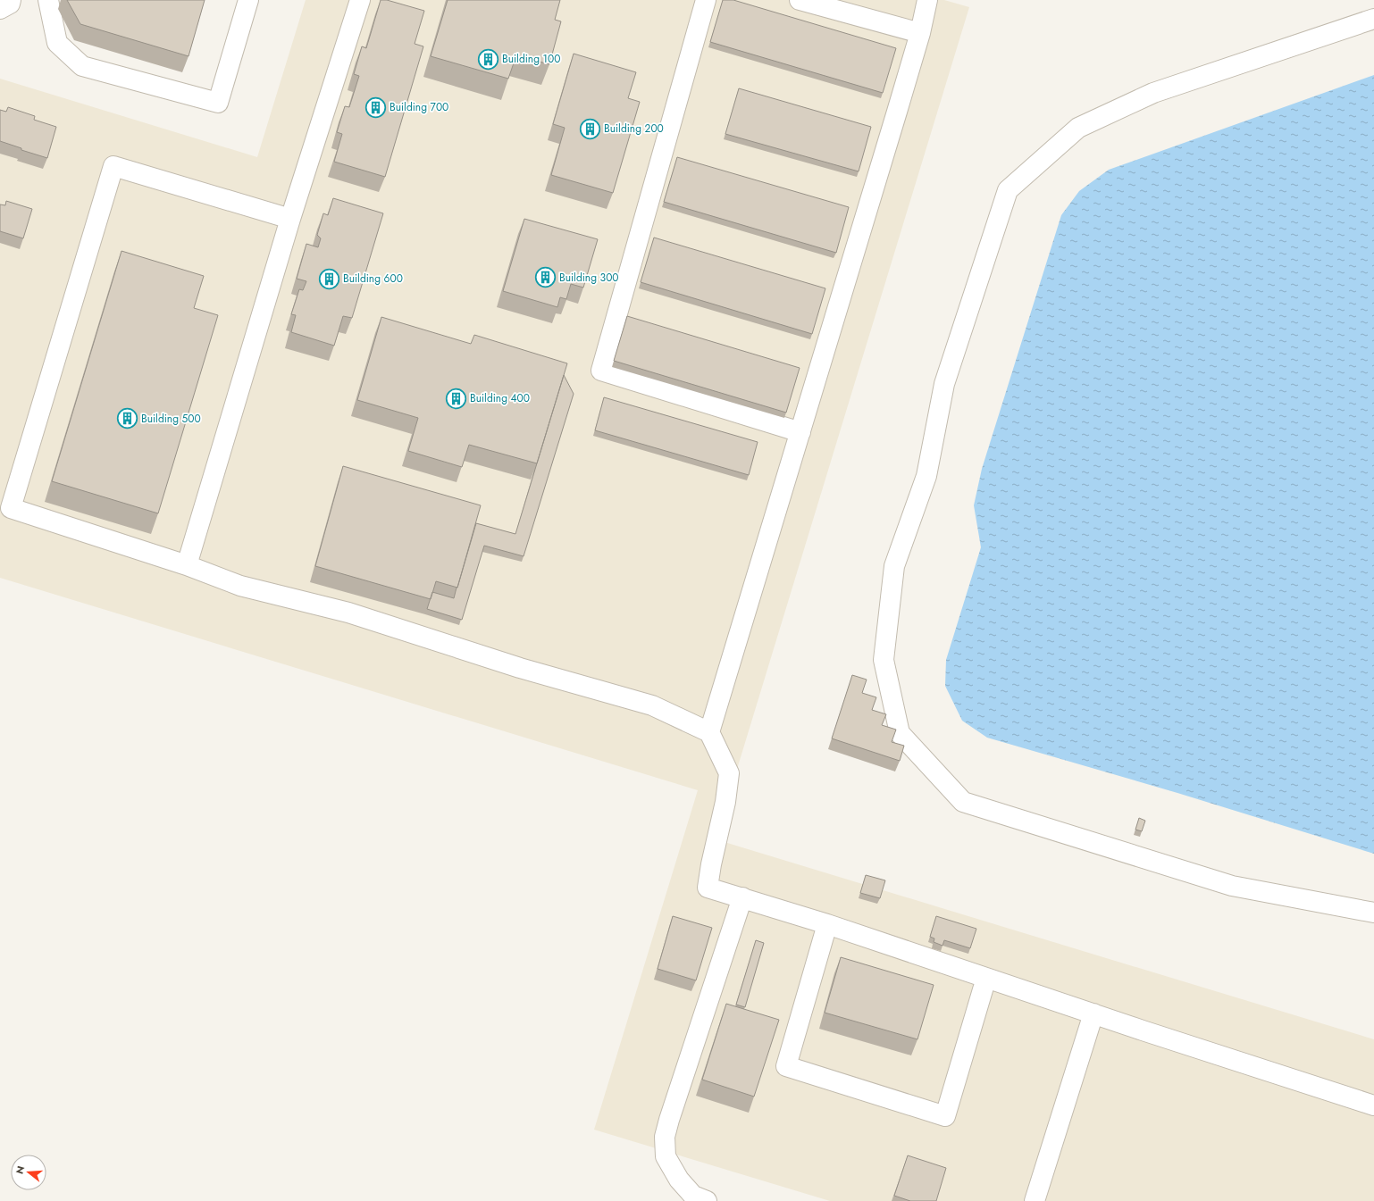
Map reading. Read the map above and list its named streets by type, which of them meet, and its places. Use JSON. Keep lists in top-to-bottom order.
{
  "places": {
    "building": [
      "Building 100",
      "Building 700",
      "Building 200",
      "Building 300",
      "Building 600",
      "Building 400",
      "Building 500"
    ]
  },
  "north": "left"
}
